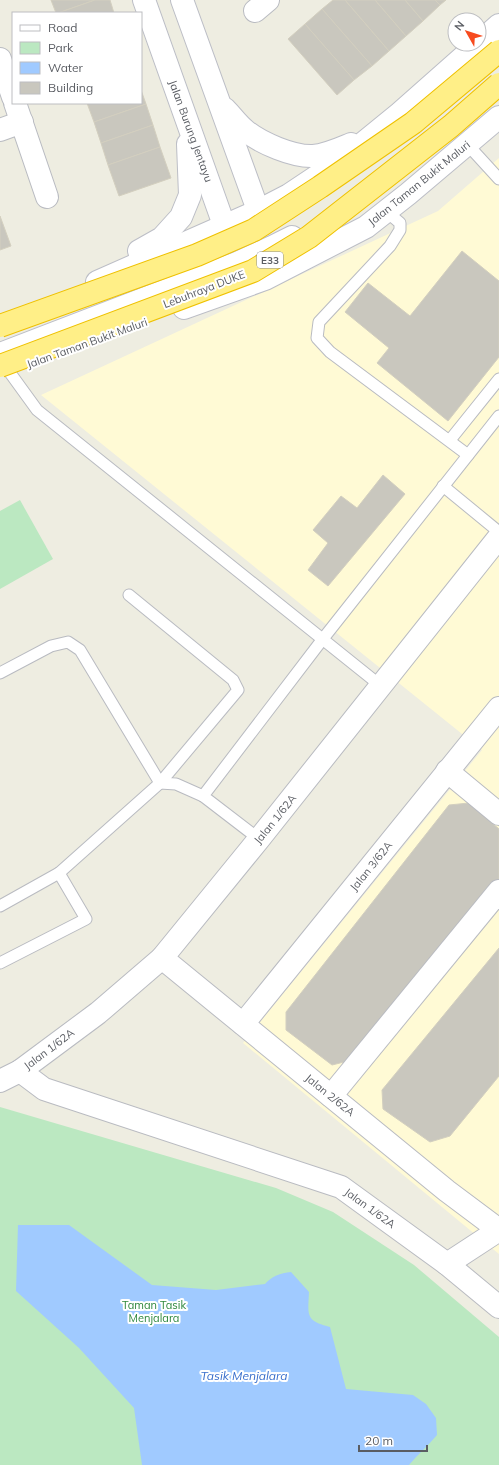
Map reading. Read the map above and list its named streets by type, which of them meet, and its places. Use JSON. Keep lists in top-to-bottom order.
{
  "streets": {
    "highway": ["E33", "Lebuhraya DUKE"],
    "street": [
      "Jalan Burung Jentayu",
      "Jalan Taman Bukit Maluri",
      "Jalan 1/62A",
      "Jalan 3/62A",
      "Jalan 2/62A"
    ]
  },
  "crossings": [
    ["Jalan Taman Bukit Maluri", "Lebuhraya DUKE"],
    ["Jalan 1/62A", "Jalan 2/62A"],
    ["Jalan 3/62A", "Jalan 2/62A"]
  ],
  "water": ["Tasik Menjalara"],
  "parks": ["Taman Tasik Menjalara"],
  "legend": [
    "Road",
    "Park",
    "Water",
    "Building"
  ],
  "scale_bar": "20 m",
  "north": "top left"
}
